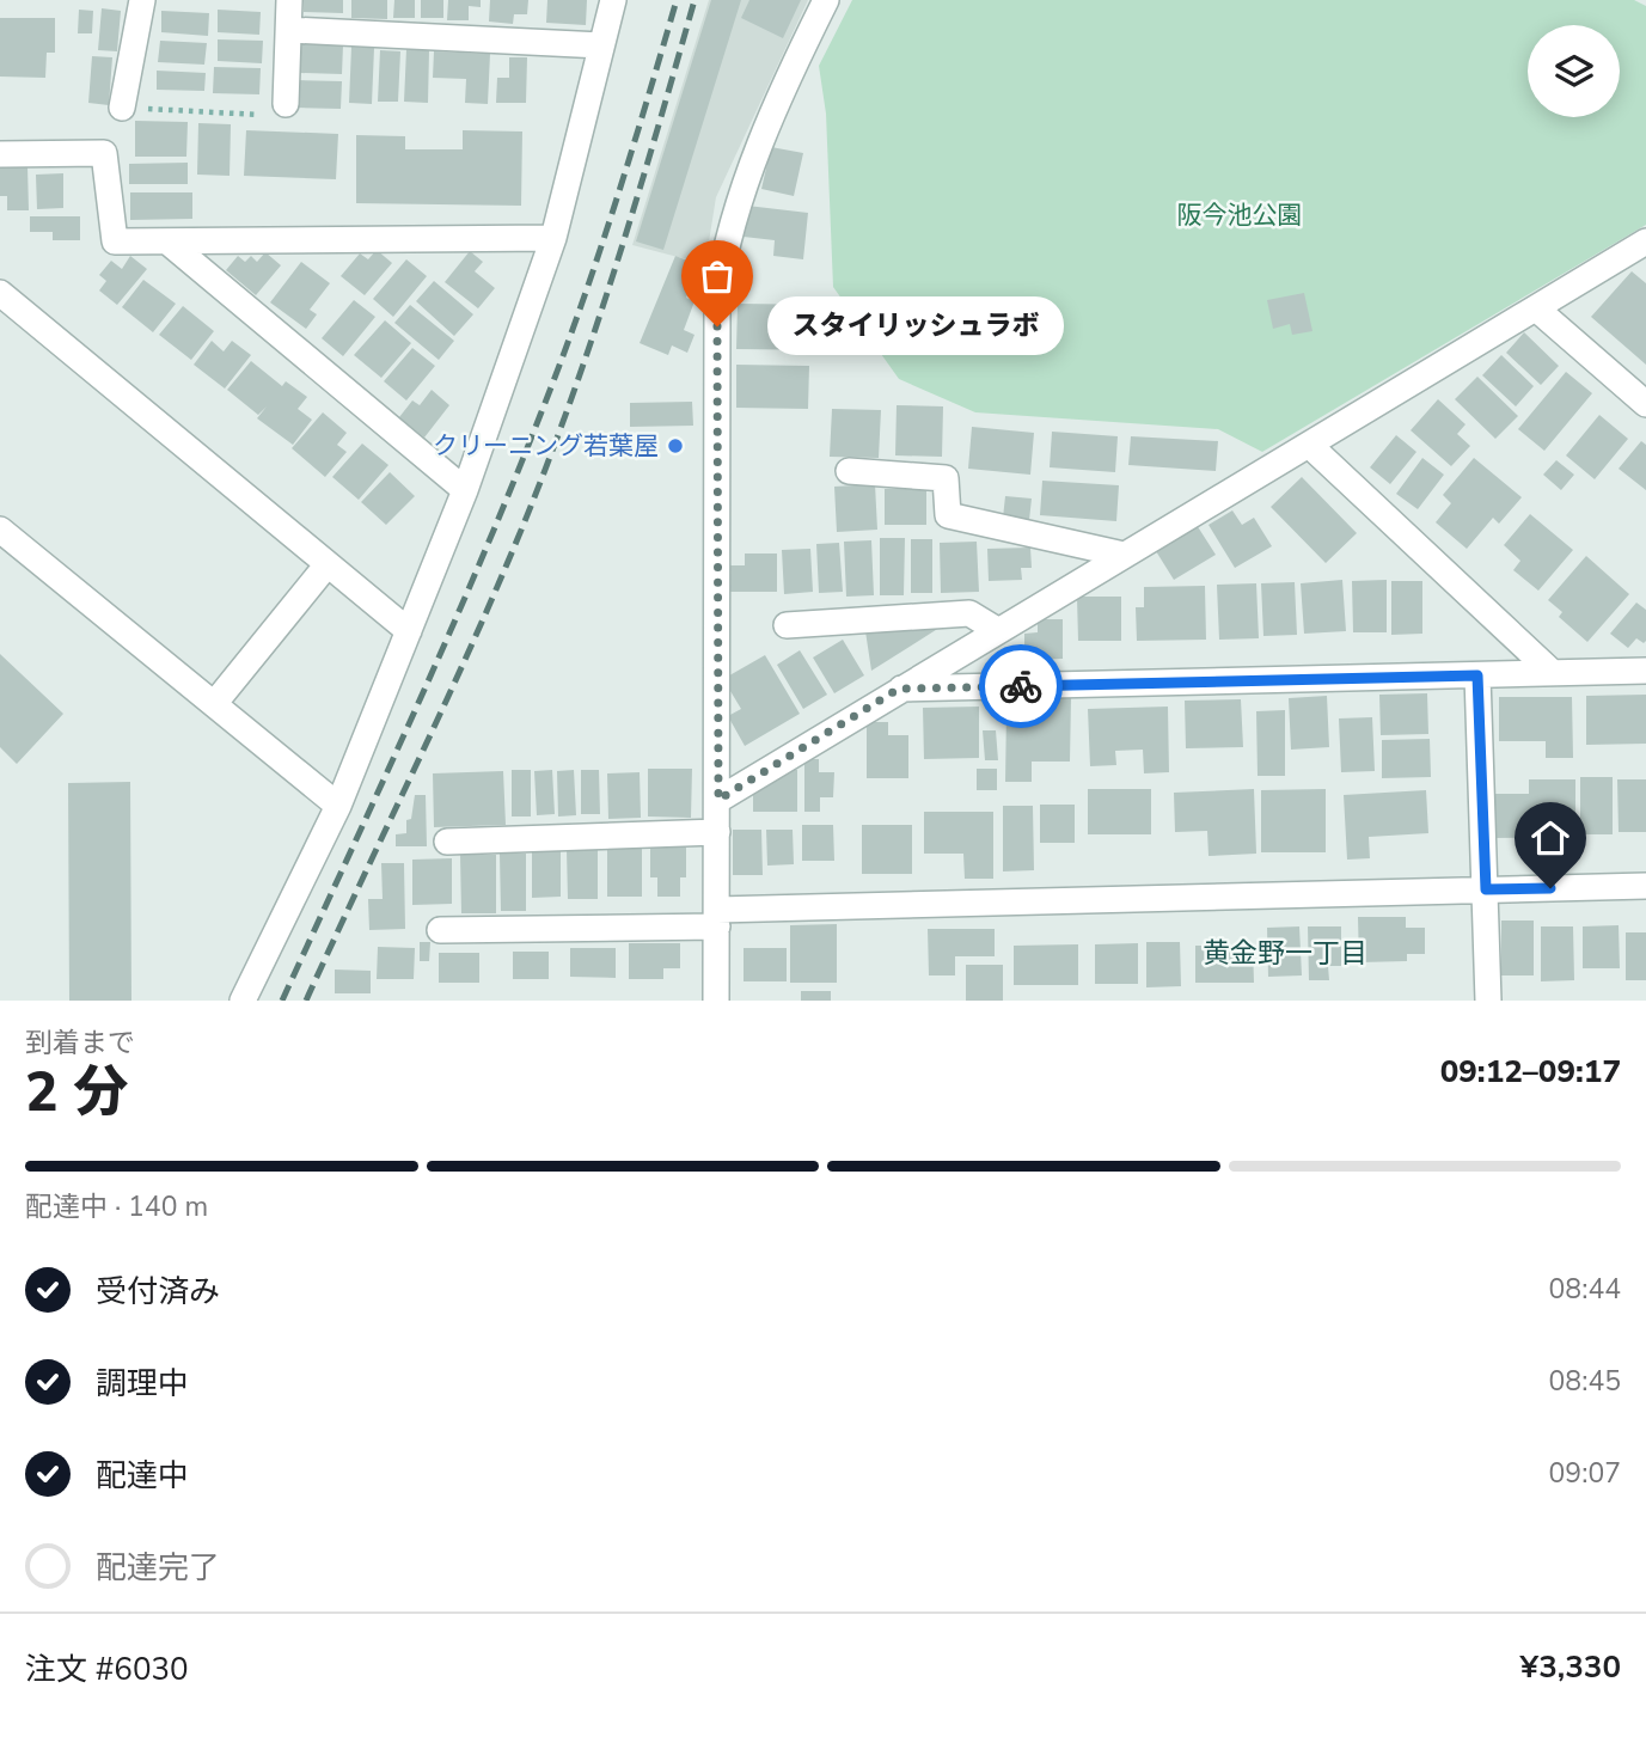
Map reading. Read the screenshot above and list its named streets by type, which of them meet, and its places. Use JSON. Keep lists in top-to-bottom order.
{
  "districts": ["黄金野一丁目"],
  "parks": ["阪今池公園"],
  "places": ["スタイリッシュラボ", "クリーニング若葉屋"],
  "page": {
    "bubble": "スタイリッシュラボ",
    "heading": ["2 分", "到着まで", "09:12–09:17"],
    "panel": ["注文 #6030", "¥3,330"],
    "bar": "配達中 · 140 m",
    "list": [
      ["受付済み", "08:44"],
      ["調理中", "08:45"],
      ["配達中", "09:07"],
      "配達完了"
    ]
  }
}
